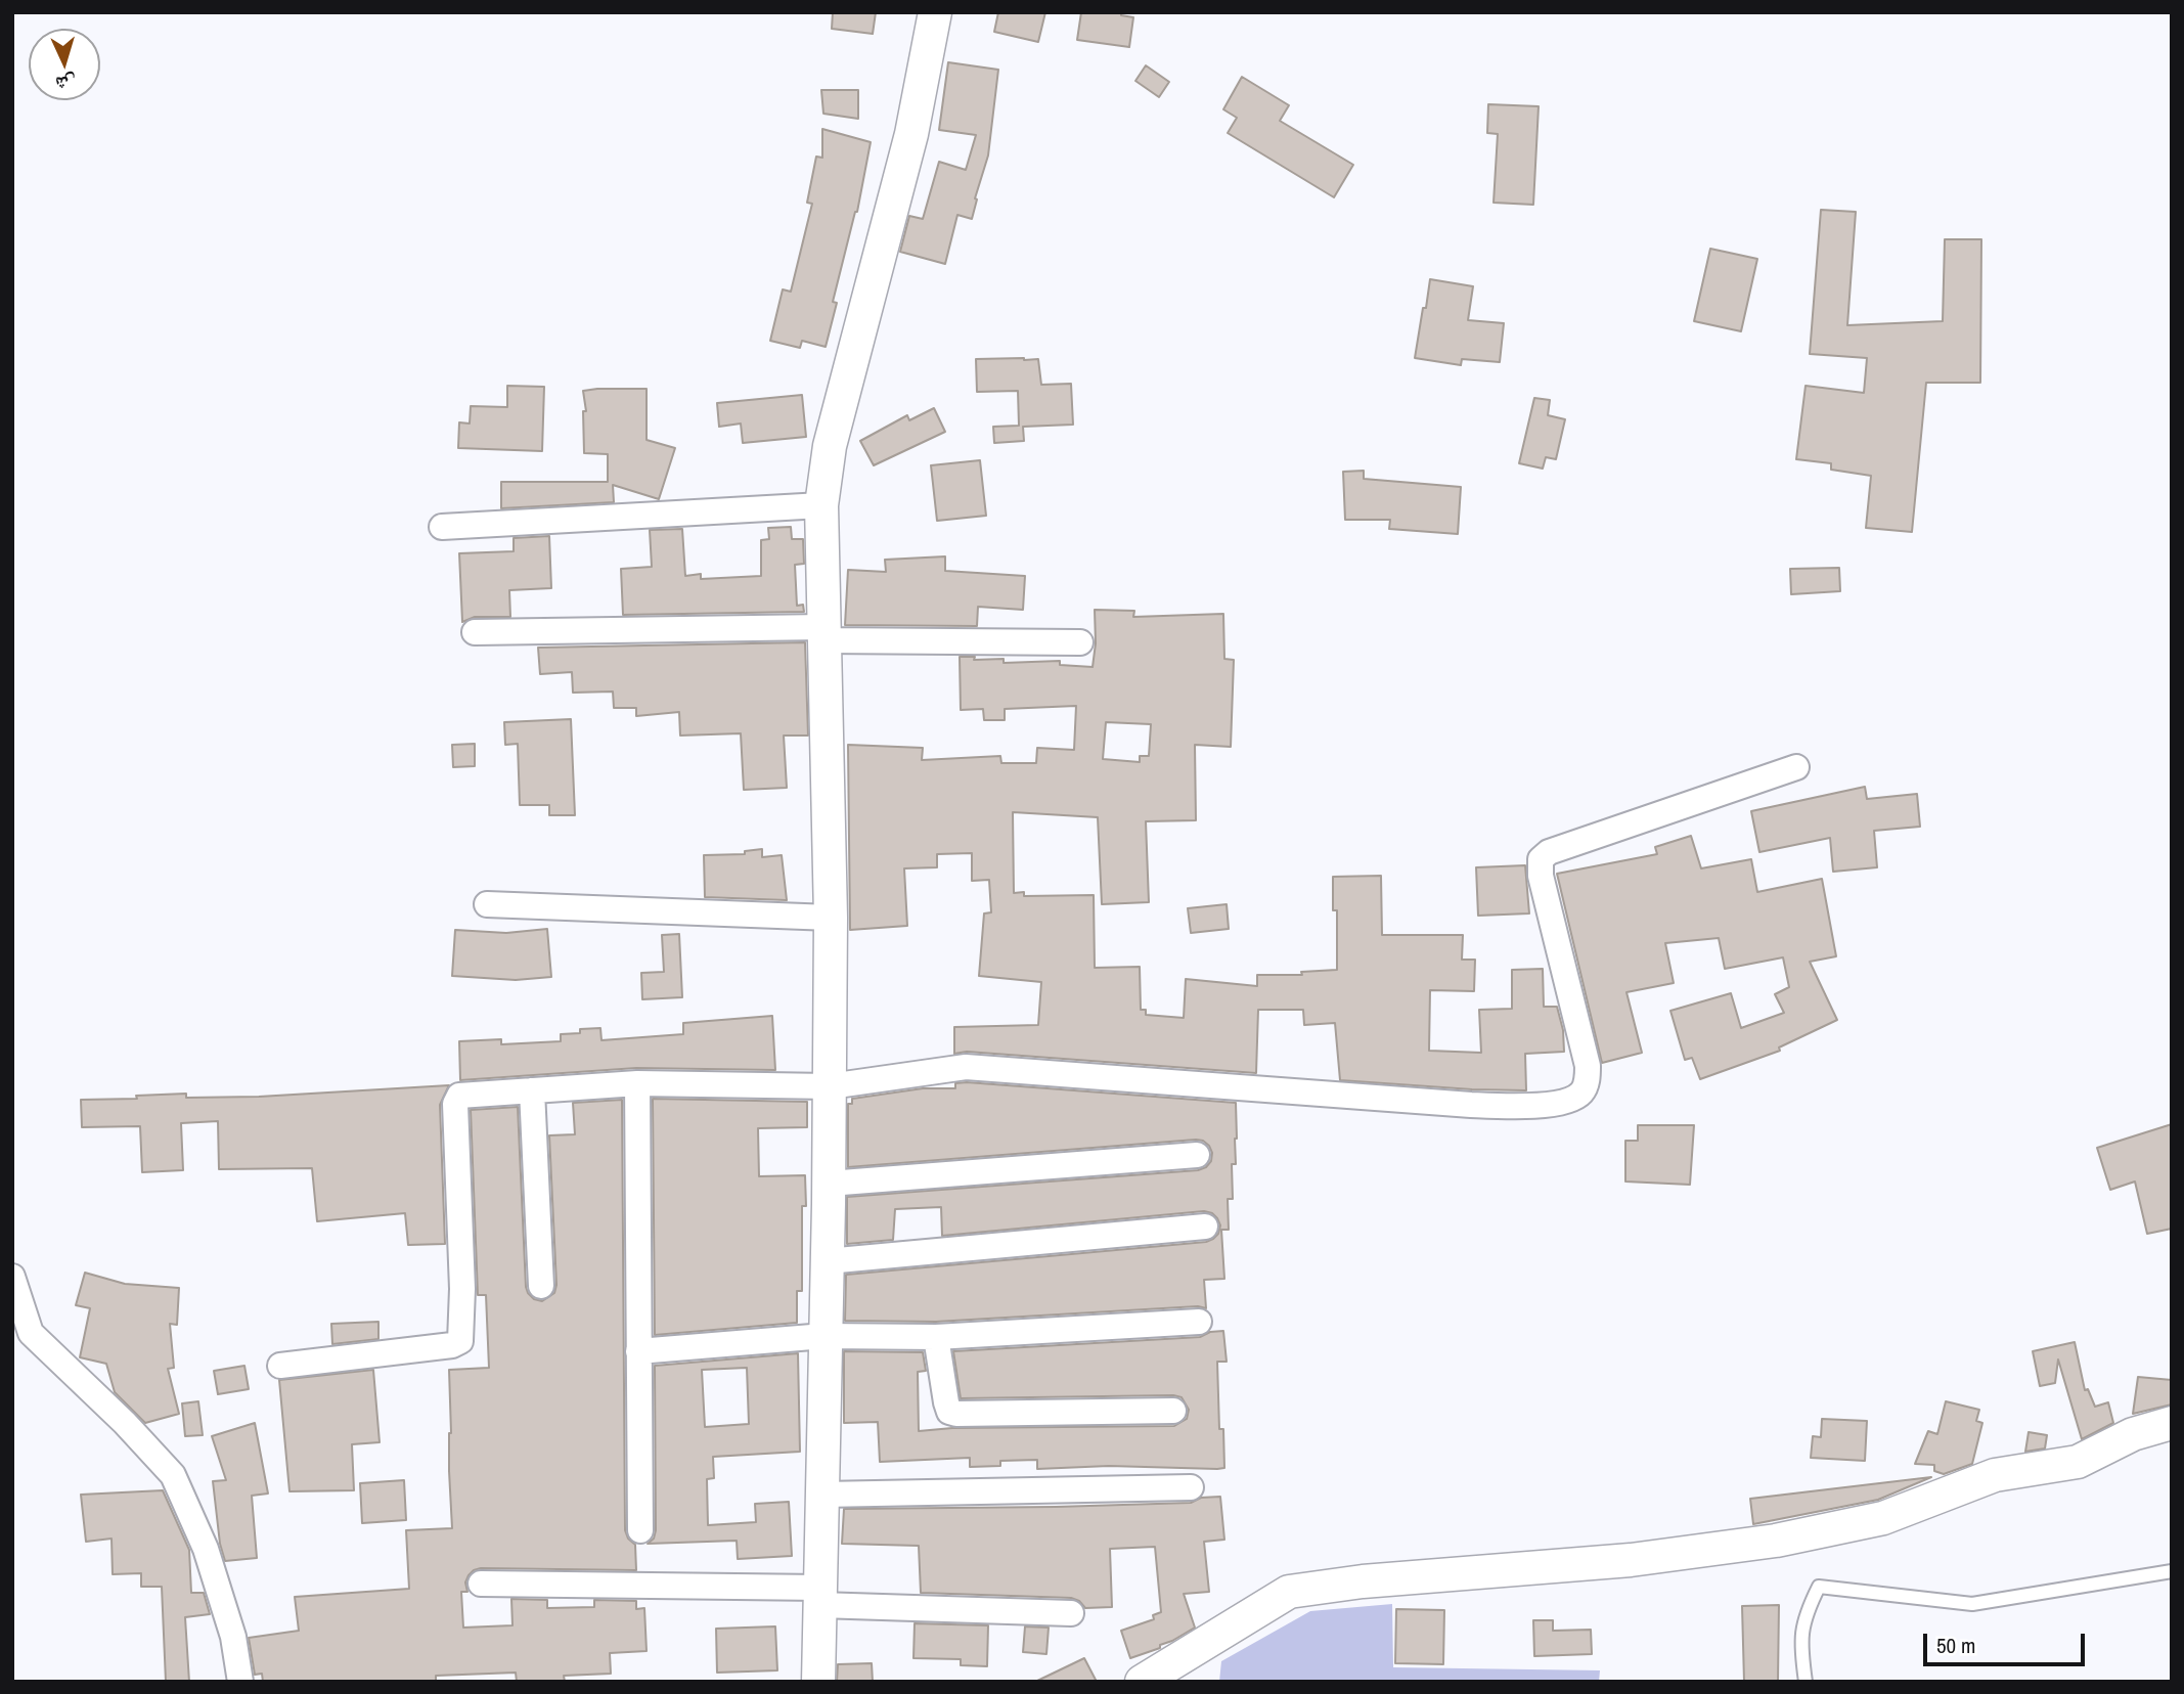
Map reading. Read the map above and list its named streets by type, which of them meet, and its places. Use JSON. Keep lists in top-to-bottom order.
{
  "scale_bar": "50 m",
  "north": "bottom"
}
